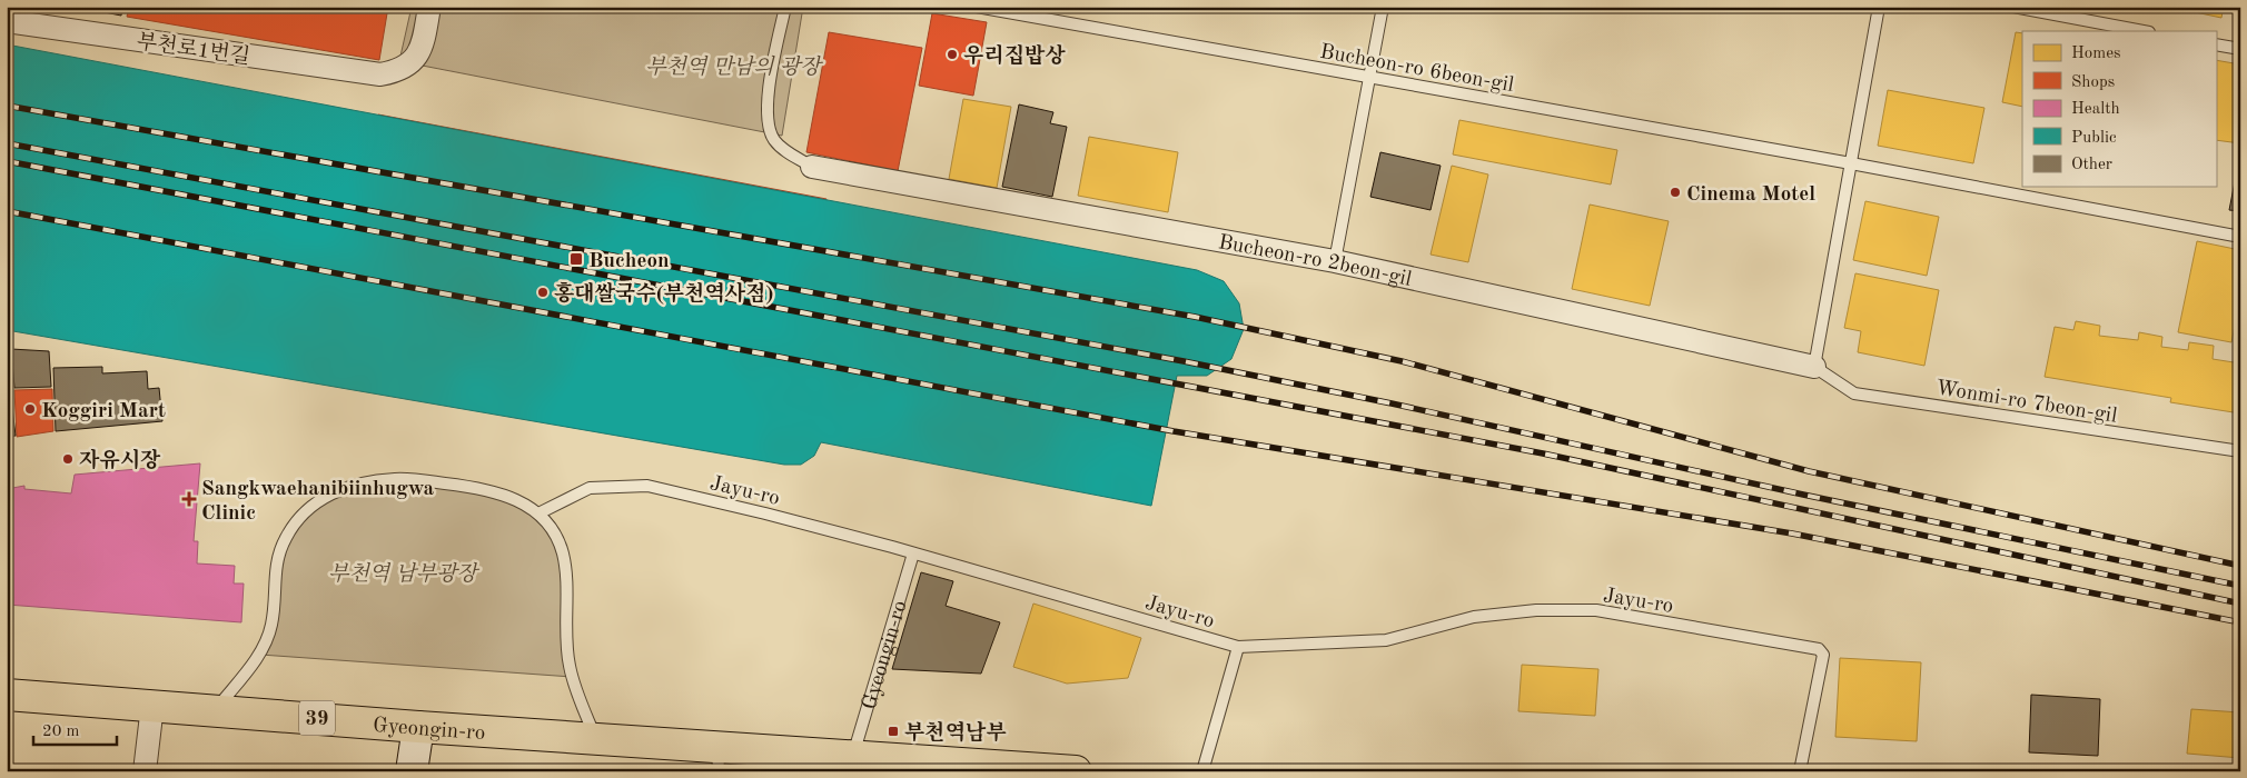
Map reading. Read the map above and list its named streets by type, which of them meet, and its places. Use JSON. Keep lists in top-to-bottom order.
{
  "streets": {
    "main road": ["Gyeongin-ro", "39"],
    "street": ["부천로1번길", "Bucheon-ro 2beon-gil"],
    "lane": ["Bucheon-ro 6beon-gil", "Wonmi-ro 7beon-gil", "Jayu-ro"]
  },
  "crossings": [
    ["Bucheon-ro 2beon-gil", "Wonmi-ro 7beon-gil"],
    ["Jayu-ro", "Gyeongin-ro"]
  ],
  "parks": ["부천역 만남의 광장", "부천역 남부광장"],
  "places": {
    "other": [
      "우리집밥상",
      "Cinema Motel",
      "홍대쌀국수(부천역사점)",
      "Koggiri Mart",
      "자유시장"
    ],
    "transit": ["Bucheon", "부천역남부"],
    "health": ["Sangkwaehanibiinhugwa Clinic"]
  },
  "legend": [
    "Homes",
    "Shops",
    "Health",
    "Public",
    "Other"
  ],
  "scale_bar": "20 m"
}
